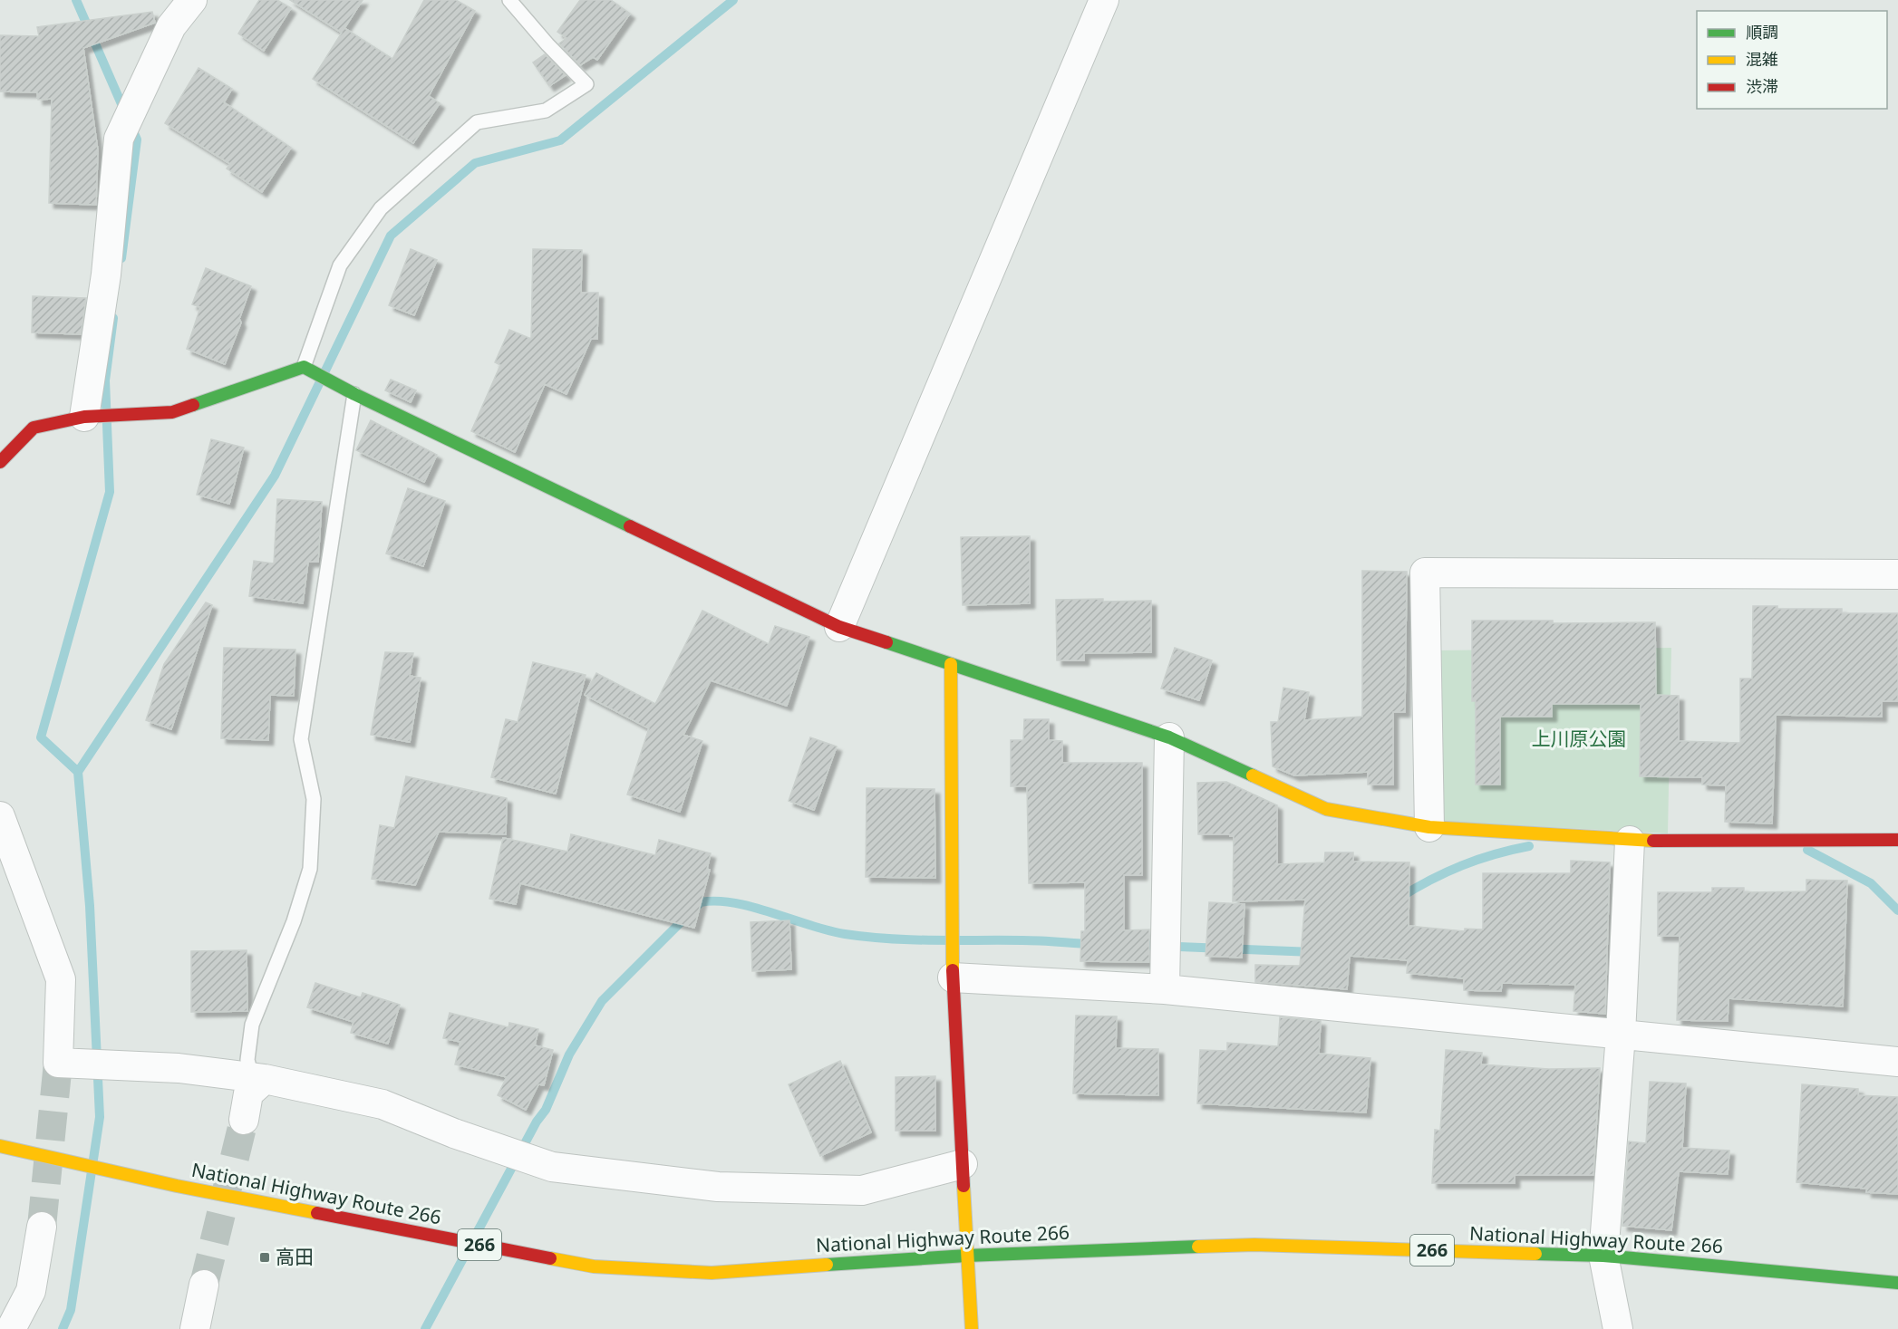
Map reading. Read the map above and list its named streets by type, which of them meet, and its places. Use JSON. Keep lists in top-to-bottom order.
{
  "streets": {
    "main road": ["National Highway Route 266", "266"]
  },
  "parks": ["上川原公園"],
  "places": {
    "transit": ["高田"]
  },
  "legend": ["順調", "混雑", "渋滞"]
}
